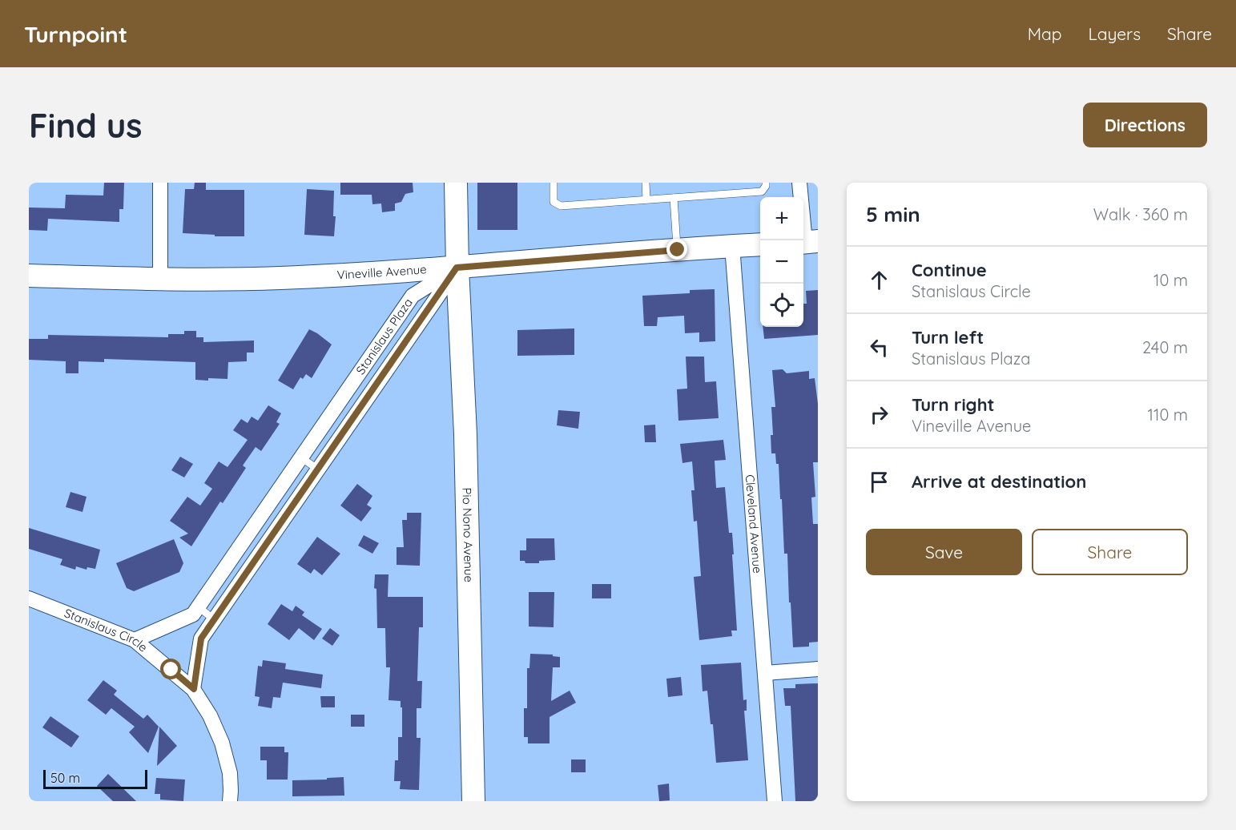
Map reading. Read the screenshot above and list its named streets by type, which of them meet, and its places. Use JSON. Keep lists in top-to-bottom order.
{
  "streets": {
    "main road": ["Vineville Avenue", "Pio Nono Avenue"],
    "street": ["Stanislaus Plaza", "Cleveland Avenue", "Stanislaus Circle"]
  },
  "crossings": [
    ["Vineville Avenue", "Stanislaus Plaza"],
    ["Vineville Avenue", "Cleveland Avenue"],
    ["Vineville Avenue", "Pio Nono Avenue"],
    ["Stanislaus Plaza", "Pio Nono Avenue"],
    ["Stanislaus Plaza", "Stanislaus Circle"]
  ],
  "scale_bar": "50 m",
  "page": {
    "header": "Turnpoint",
    "nav": ["Map", "Layers", "Share"],
    "buttons": [
      "Directions",
      ["Save", "Share"]
    ],
    "title": "Find us",
    "heading": ["5 min", "Walk · 360 m"],
    "map_buttons": ["+", "−"],
    "list": [
      ["Continue", "Stanislaus Circle", "10 m"],
      ["Turn left", "Stanislaus Plaza", "240 m"],
      ["Turn right", "Vineville Avenue", "110 m"],
      "Arrive at destination"
    ],
    "scale": "50 m"
  }
}
